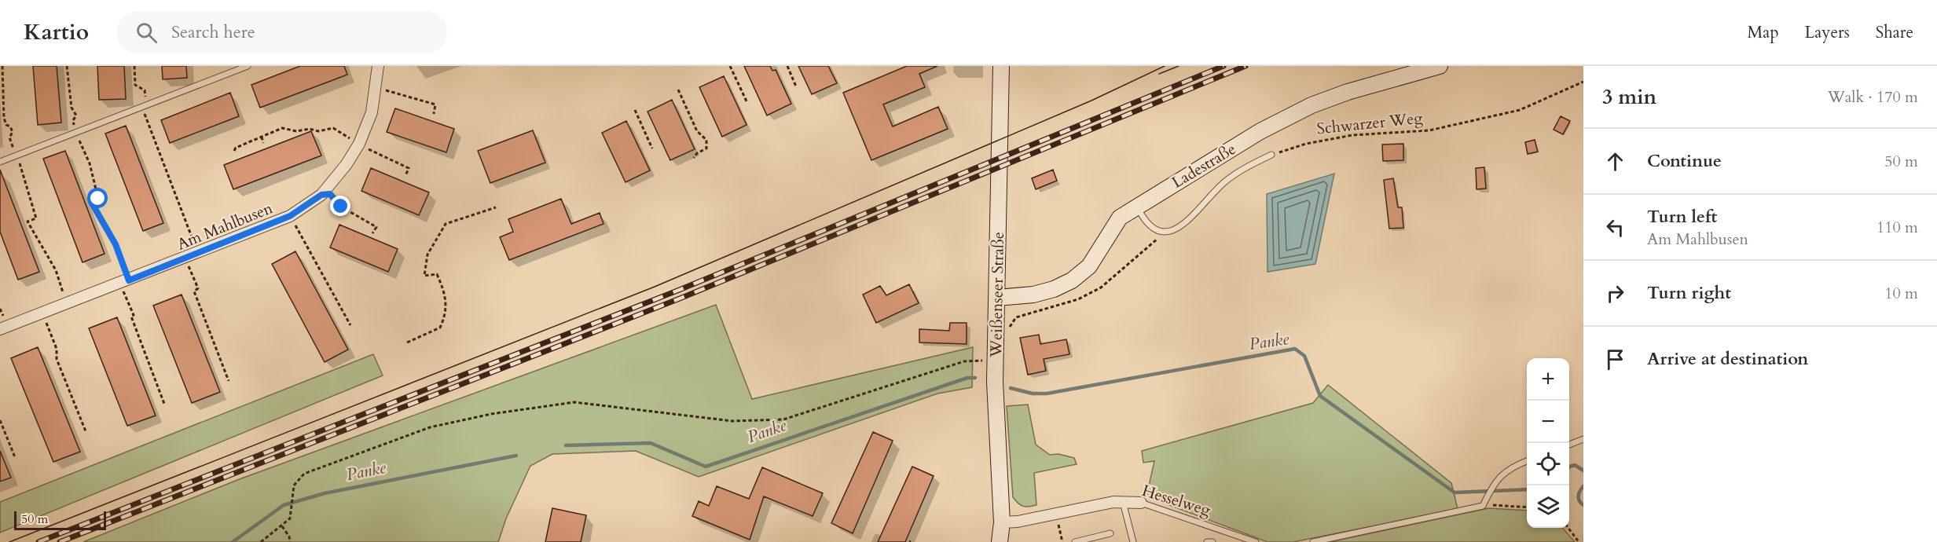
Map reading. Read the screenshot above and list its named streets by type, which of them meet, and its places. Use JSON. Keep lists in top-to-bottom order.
{
  "streets": {
    "street": [
      "Ladestraße",
      "Am Mahlbusen",
      "Weißenseer Straße",
      "Hesselweg"
    ],
    "path": ["Schwarzer Weg"]
  },
  "crossings": [
    ["Ladestraße", "Weißenseer Straße"],
    ["Weißenseer Straße", "Hesselweg"]
  ],
  "water": ["Panke"],
  "scale_bar": "50 m",
  "page": {
    "header": "Kartio",
    "search": "Search here",
    "nav": ["Map", "Layers", "Share"],
    "heading": ["3 min", "Walk · 170 m"],
    "list": [
      ["Continue", "50 m"],
      ["Turn left", "Am Mahlbusen", "110 m"],
      ["Turn right", "10 m"],
      "Arrive at destination"
    ],
    "map_buttons": ["+", "−"],
    "scale": "50 m"
  }
}
